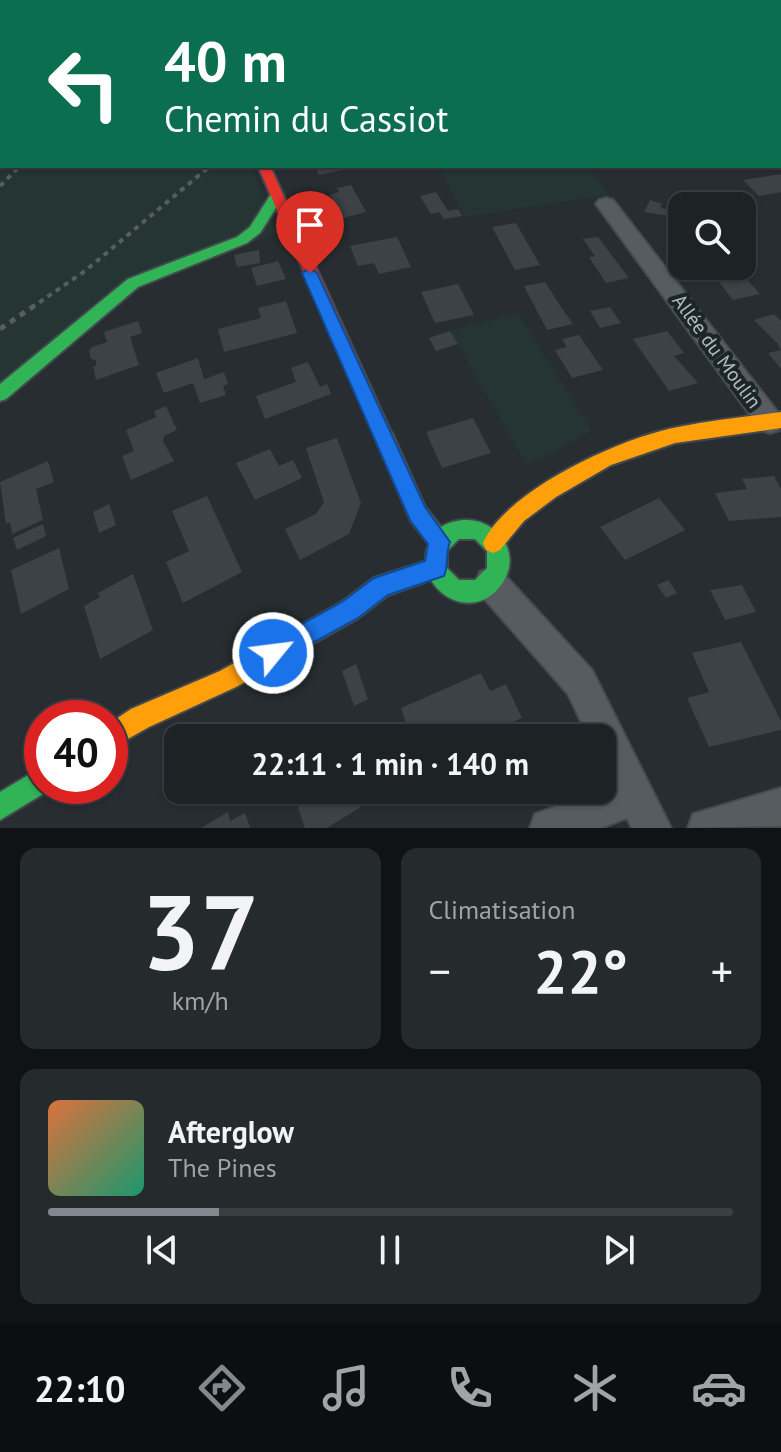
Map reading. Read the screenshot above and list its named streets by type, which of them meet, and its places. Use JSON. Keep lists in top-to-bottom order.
{
  "streets": {
    "street": ["Allée du Moulin"]
  },
  "page": {
    "turn": ["40 m", "Chemin du Cassiot"],
    "limit": "40",
    "trip": "22:11 · 1 min · 140 m",
    "tile": [
      ["37", "km/h"],
      "Climatisation"
    ],
    "heat": ["−", "22°", "+"],
    "song": ["Afterglow", "The Pines"],
    "tabs": "22:10"
  }
}
